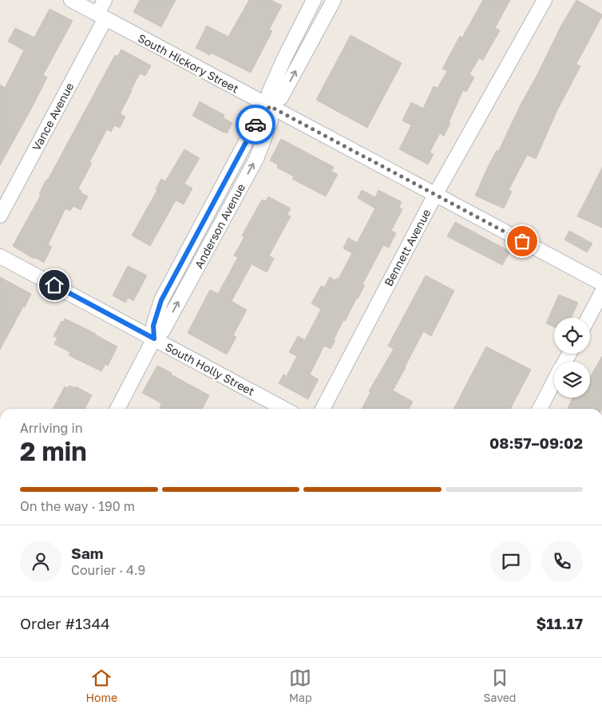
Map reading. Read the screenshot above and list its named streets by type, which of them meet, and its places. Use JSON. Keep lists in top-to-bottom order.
{
  "streets": {
    "street": [
      "South Hickory Street",
      "Vance Avenue",
      "Anderson Avenue",
      "Bennett Avenue",
      "South Holly Street"
    ]
  },
  "crossings": [
    ["South Hickory Street", "Vance Avenue"],
    ["South Hickory Street", "Anderson Avenue"],
    ["South Hickory Street", "Bennett Avenue"],
    ["Anderson Avenue", "South Holly Street"]
  ],
  "page": {
    "heading": ["2 min", "Arriving in", "08:57–09:02"],
    "panel": [
      "Sam",
      "Courier · 4.9",
      "Order #1344",
      "$11.17"
    ],
    "bar": "On the way · 190 m",
    "tabs": ["Home", "Map", "Saved"]
  }
}
